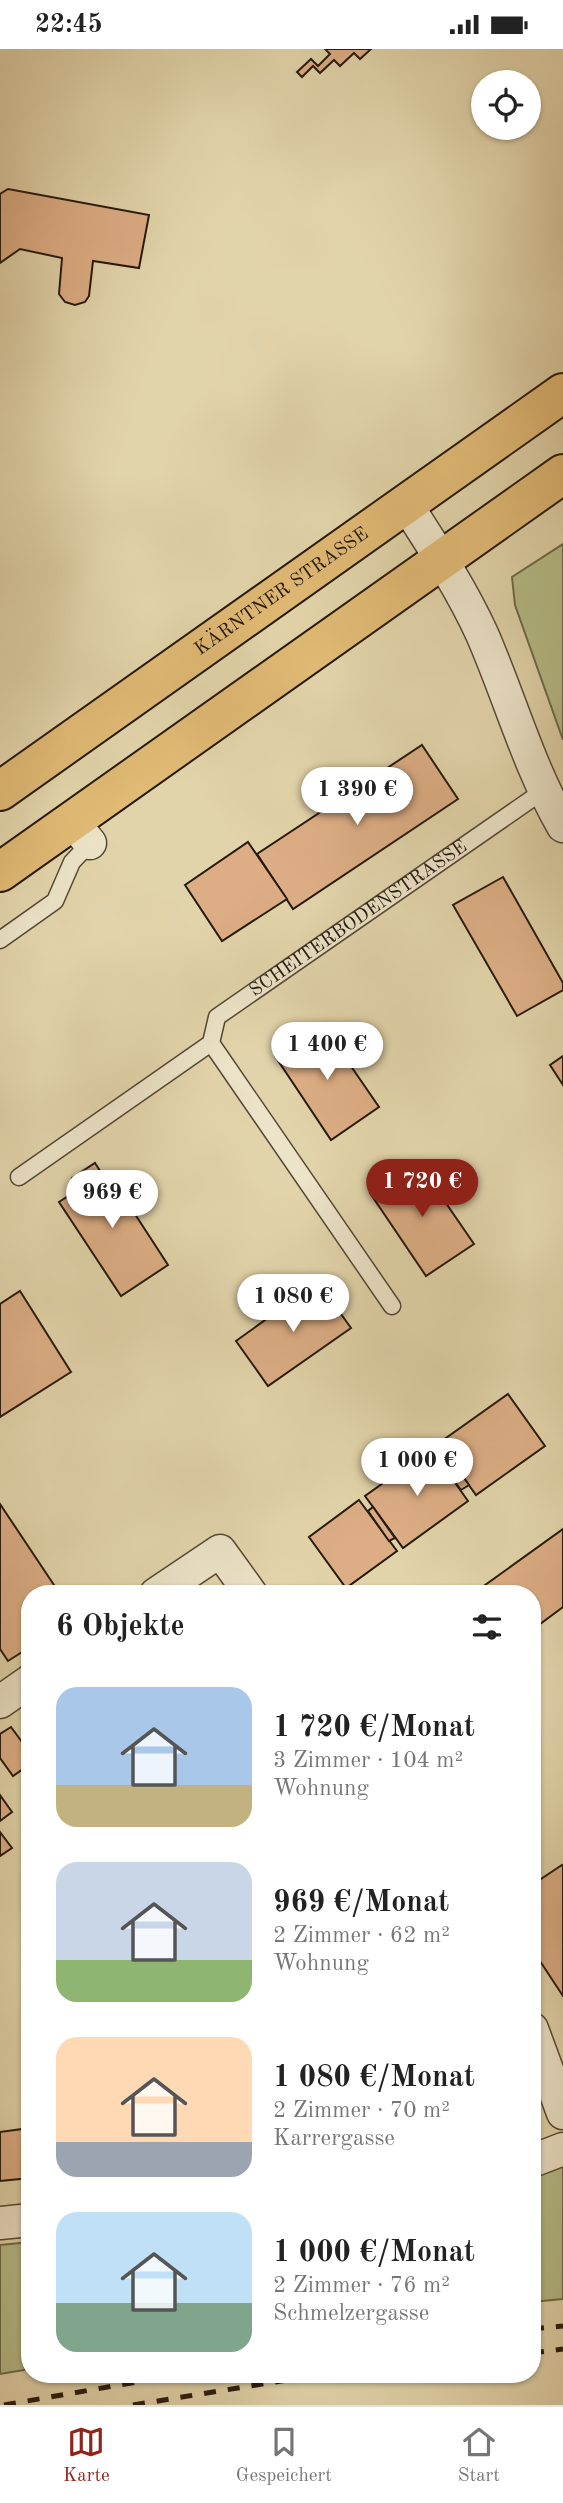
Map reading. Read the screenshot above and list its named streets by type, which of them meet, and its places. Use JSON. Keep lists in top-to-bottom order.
{
  "streets": {
    "main road": ["KÄRNTNER STRASSE"],
    "lane": ["SCHEITERBODENSTRASSE"]
  },
  "page": {
    "status": "22:45",
    "price": [
      "1 390 €",
      "1 400 €",
      "1 720 €",
      "969 €",
      "1 080 €",
      "1 000 €"
    ],
    "heading": "6 Objekte",
    "list": [
      {
        "name": "1 720 €/Monat",
        "note": "3 Zimmer · 104 m² · Wohnung"
      },
      {
        "name": "969 €/Monat",
        "note": "2 Zimmer · 62 m² · Wohnung"
      },
      {
        "name": "1 080 €/Monat",
        "note": "2 Zimmer · 70 m² · Karrergasse"
      },
      {
        "name": "1 000 €/Monat",
        "note": "2 Zimmer · 76 m² · Schmelzergasse"
      }
    ],
    "tabs": ["Karte", "Gespeichert", "Start"]
  }
}
